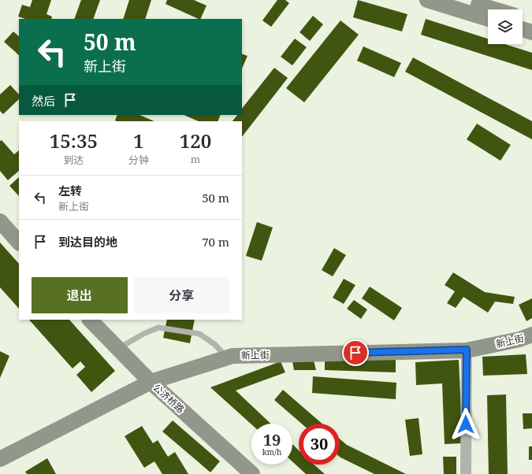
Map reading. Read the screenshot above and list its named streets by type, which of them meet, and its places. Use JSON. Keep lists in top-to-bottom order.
{
  "streets": {
    "main road": ["新上街", "公济桥路"]
  },
  "crossings": [
    ["新上街", "公济桥路"]
  ],
  "page": {
    "turn": ["50 m", "新上街"],
    "then": "然后",
    "eta": [
      "15:35",
      "到达",
      "1",
      "分钟",
      "120",
      "m"
    ],
    "list": [
      {
        "name": "左转",
        "note": "新上街",
        "value": "50 m"
      },
      {
        "name": "到达目的地",
        "value": "70 m"
      }
    ],
    "buttons": ["退出", "分享"],
    "speed": "19 km/h",
    "limit": "30"
  }
}
